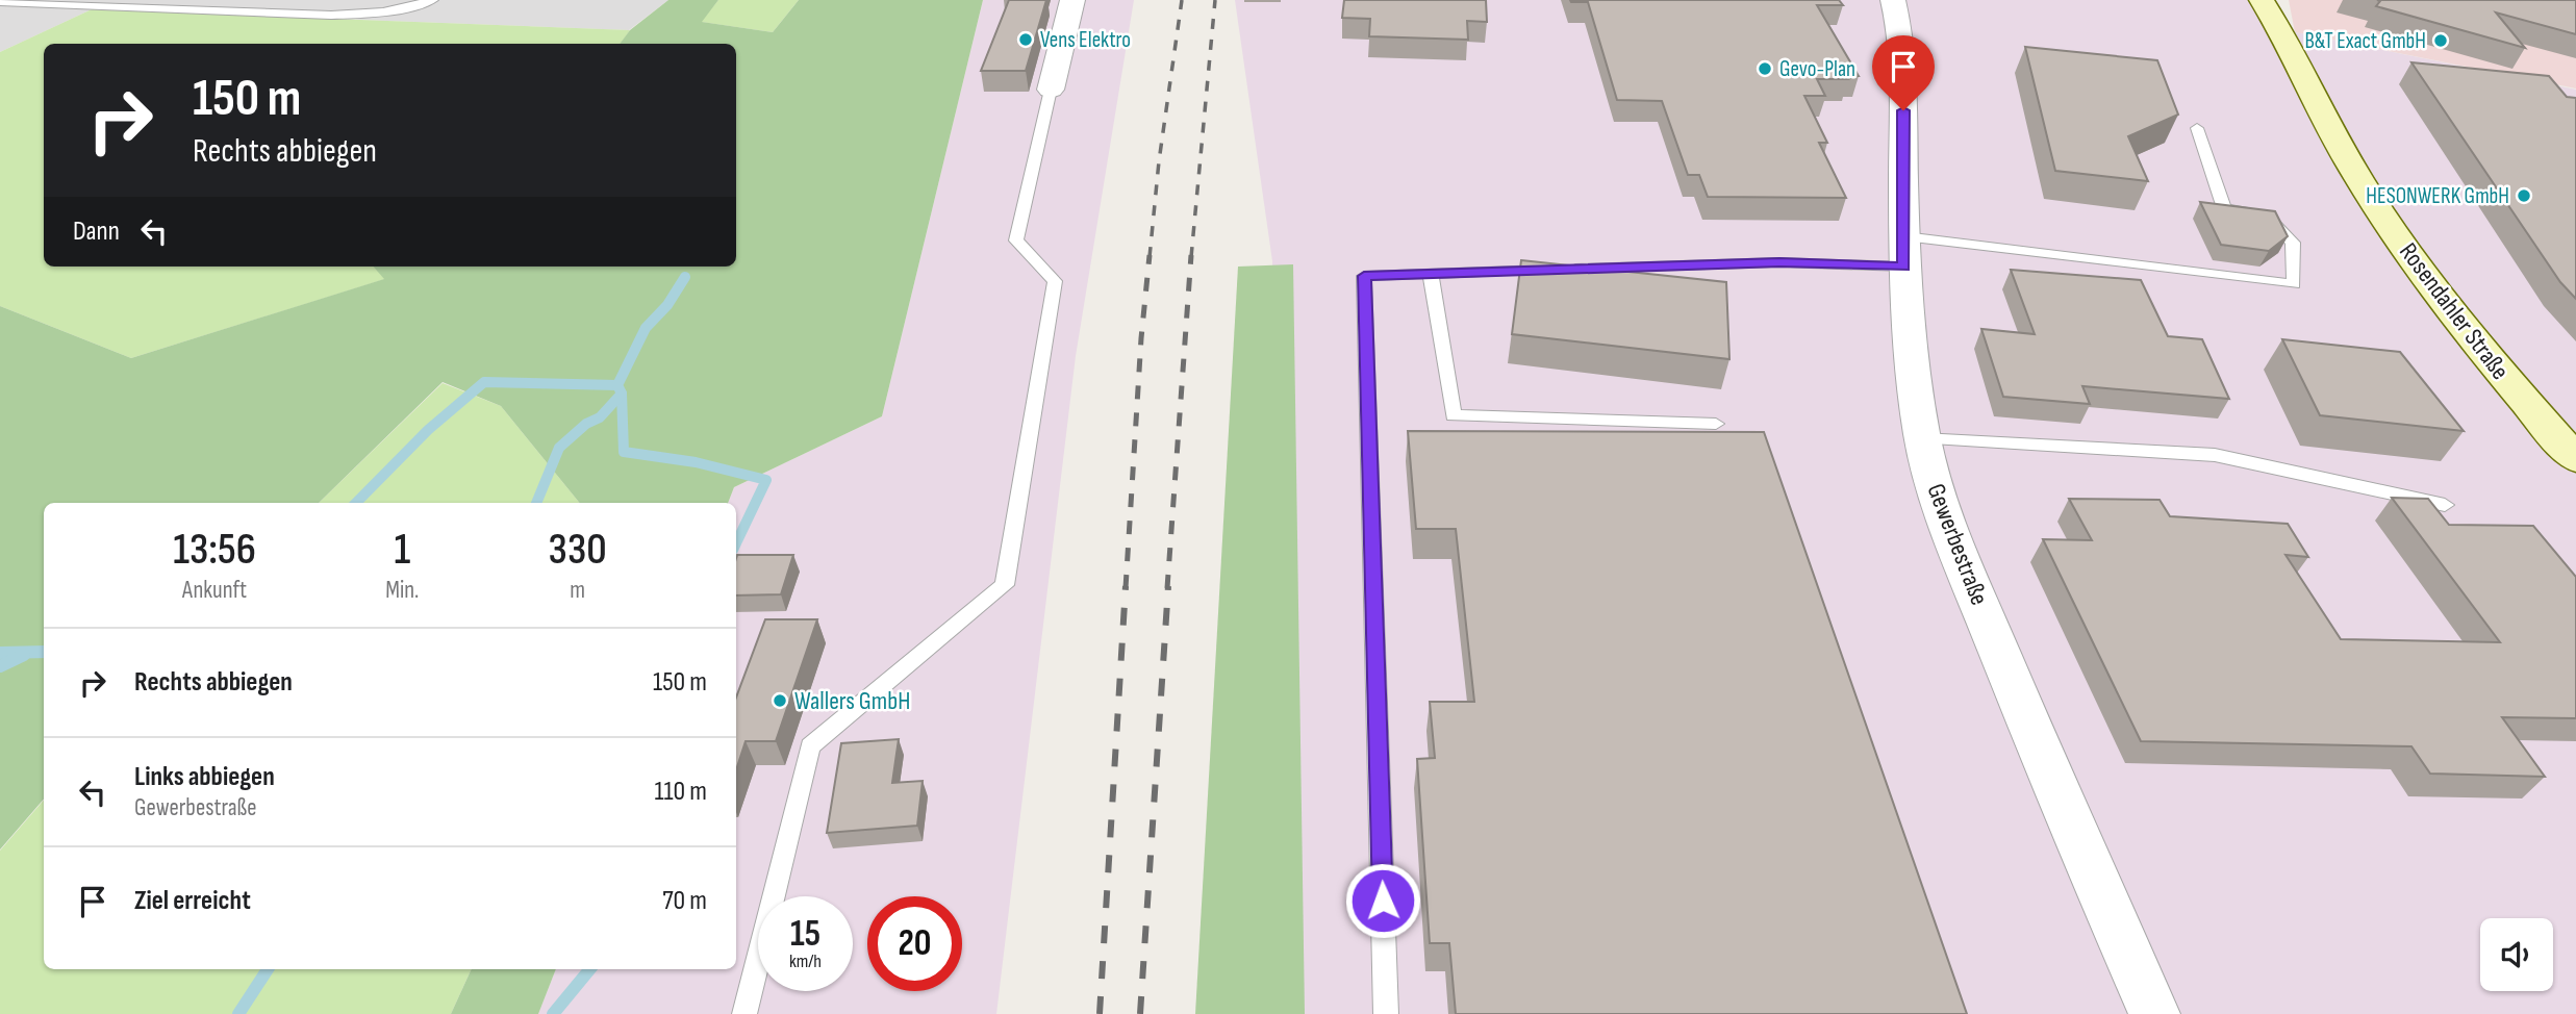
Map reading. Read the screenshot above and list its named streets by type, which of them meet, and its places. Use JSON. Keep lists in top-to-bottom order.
{
  "streets": {
    "main road": ["Rosendahler Straße"],
    "street": ["Gewerbestraße"]
  },
  "places": [
    "Vens Elektro",
    "B&T Exact GmbH",
    "Gevo-Plan",
    "HESONWERK GmbH",
    "Wallers GmbH"
  ],
  "page": {
    "turn": ["150 m", "Rechts abbiegen"],
    "then": "Dann",
    "eta": [
      "13:56",
      "Ankunft",
      "1",
      "Min.",
      "330",
      "m"
    ],
    "list": [
      {
        "name": "Rechts abbiegen",
        "value": "150 m"
      },
      {
        "name": "Links abbiegen",
        "note": "Gewerbestraße",
        "value": "110 m"
      },
      {
        "name": "Ziel erreicht",
        "value": "70 m"
      }
    ],
    "speed": "15 km/h",
    "limit": "20"
  }
}
